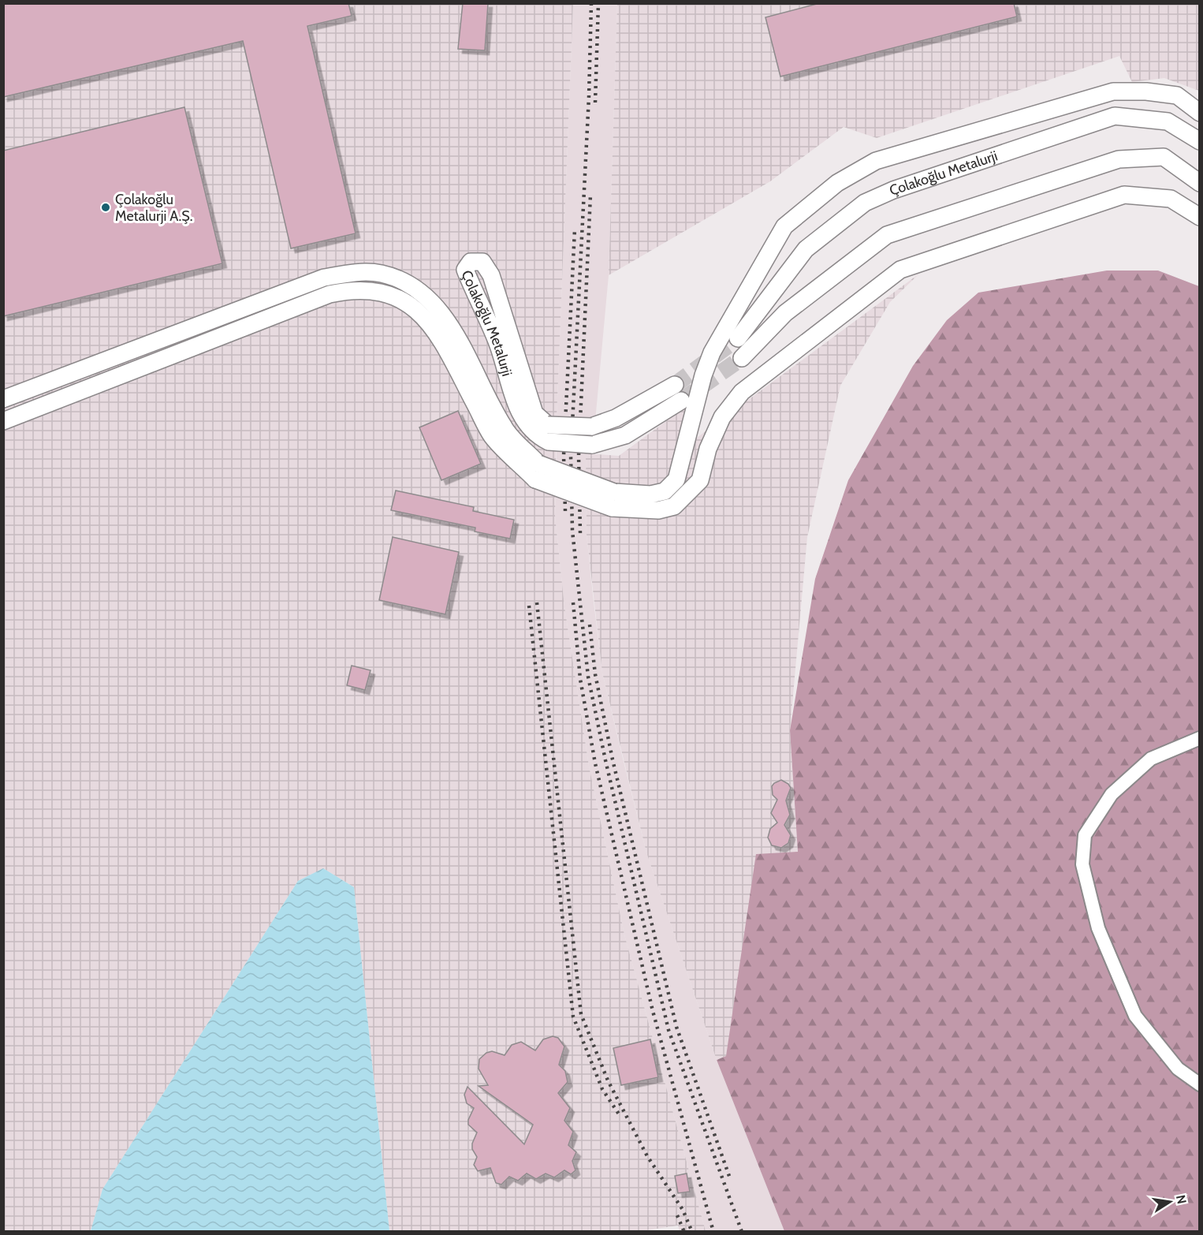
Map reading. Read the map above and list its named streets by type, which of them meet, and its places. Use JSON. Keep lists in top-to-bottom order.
{
  "streets": {
    "main road": ["Çolakoğlu Metalurji"]
  },
  "places": ["Çolakoğlu Metalurji A.Ş."],
  "north": "right"
}
